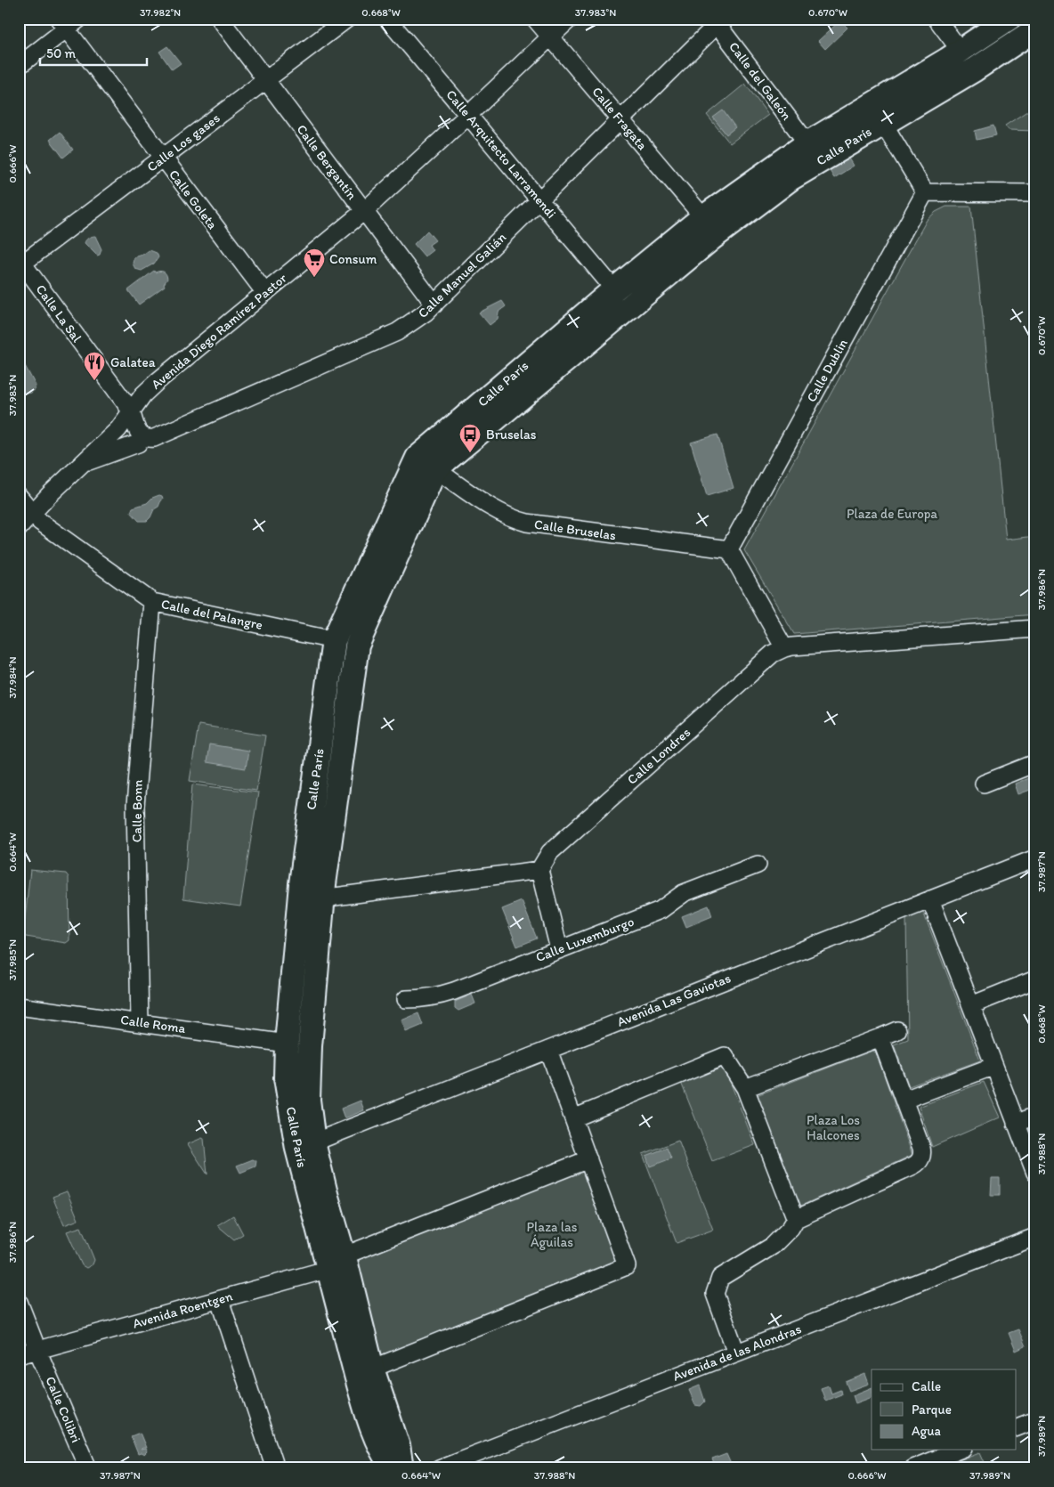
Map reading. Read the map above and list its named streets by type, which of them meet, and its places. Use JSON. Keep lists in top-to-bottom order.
{
  "streets": {
    "main road": ["Calle París"],
    "street": [
      "Calle del Galeón",
      "Calle Fragata",
      "Calle Los gases",
      "Calle Arquitecto Larramendi",
      "Calle Bergantín",
      "Calle Goleta",
      "Calle Manuel Galián",
      "Calle La Sal",
      "Avenida Diego Ramírez Pastor",
      "Calle Dublin",
      "Calle Bruselas",
      "Calle del Palangre",
      "Calle Londres",
      "Calle Bonn",
      "Calle Luxemburgo",
      "Avenida Las Gaviotas",
      "Calle Roma",
      "Avenida Roentgen",
      "Avenida de las Alondras",
      "Calle Colibri"
    ]
  },
  "crossings": [
    ["Calle del Galeón", "Calle París"],
    ["Calle del Galeón", "Calle Manuel Galián"],
    ["Calle Fragata", "Calle París"],
    ["Calle Fragata", "Calle Manuel Galián"],
    ["Calle Fragata", "Avenida Diego Ramírez Pastor"],
    ["Calle Los gases", "Calle Bergantín"],
    ["Calle Los gases", "Calle Goleta"],
    ["Calle Los gases", "Calle La Sal"],
    ["Calle París", "Calle Arquitecto Larramendi"],
    ["Calle París", "Calle Bruselas"],
    ["Calle París", "Calle del Palangre"],
    ["Calle París", "Avenida Las Gaviotas"],
    ["Calle París", "Calle Roma"],
    ["Calle París", "Avenida Roentgen"],
    ["Calle Arquitecto Larramendi", "Calle Manuel Galián"],
    ["Calle Arquitecto Larramendi", "Avenida Diego Ramírez Pastor"],
    ["Calle Bergantín", "Calle Manuel Galián"],
    ["Calle Bergantín", "Avenida Diego Ramírez Pastor"],
    ["Calle Goleta", "Avenida Diego Ramírez Pastor"],
    ["Calle La Sal", "Avenida Diego Ramírez Pastor"],
    ["Avenida Diego Ramírez Pastor", "Calle del Palangre"],
    ["Calle Dublin", "Calle Bruselas"],
    ["Calle del Palangre", "Calle Bonn"],
    ["Calle Bonn", "Calle Roma"],
    ["Avenida Roentgen", "Calle Colibri"]
  ],
  "parks": ["Plaza de Europa", "Plaza Los Halcones", "Plaza las Águilas"],
  "places": {
    "supermarket": ["Consum"],
    "restaurant": ["Galatea"],
    "bus stop": ["Bruselas"]
  },
  "legend": ["Calle", "Parque", "Agua"],
  "scale_bar": "50 m",
  "coordinates": [
    "37.982°N",
    "0.668°W",
    "37.983°N",
    "0.670°W",
    "0.666°W",
    "37.986°N",
    "37.984°N",
    "0.664°W",
    "37.987°N",
    "37.985°N",
    "37.988°N",
    "37.989°N"
  ]
}
